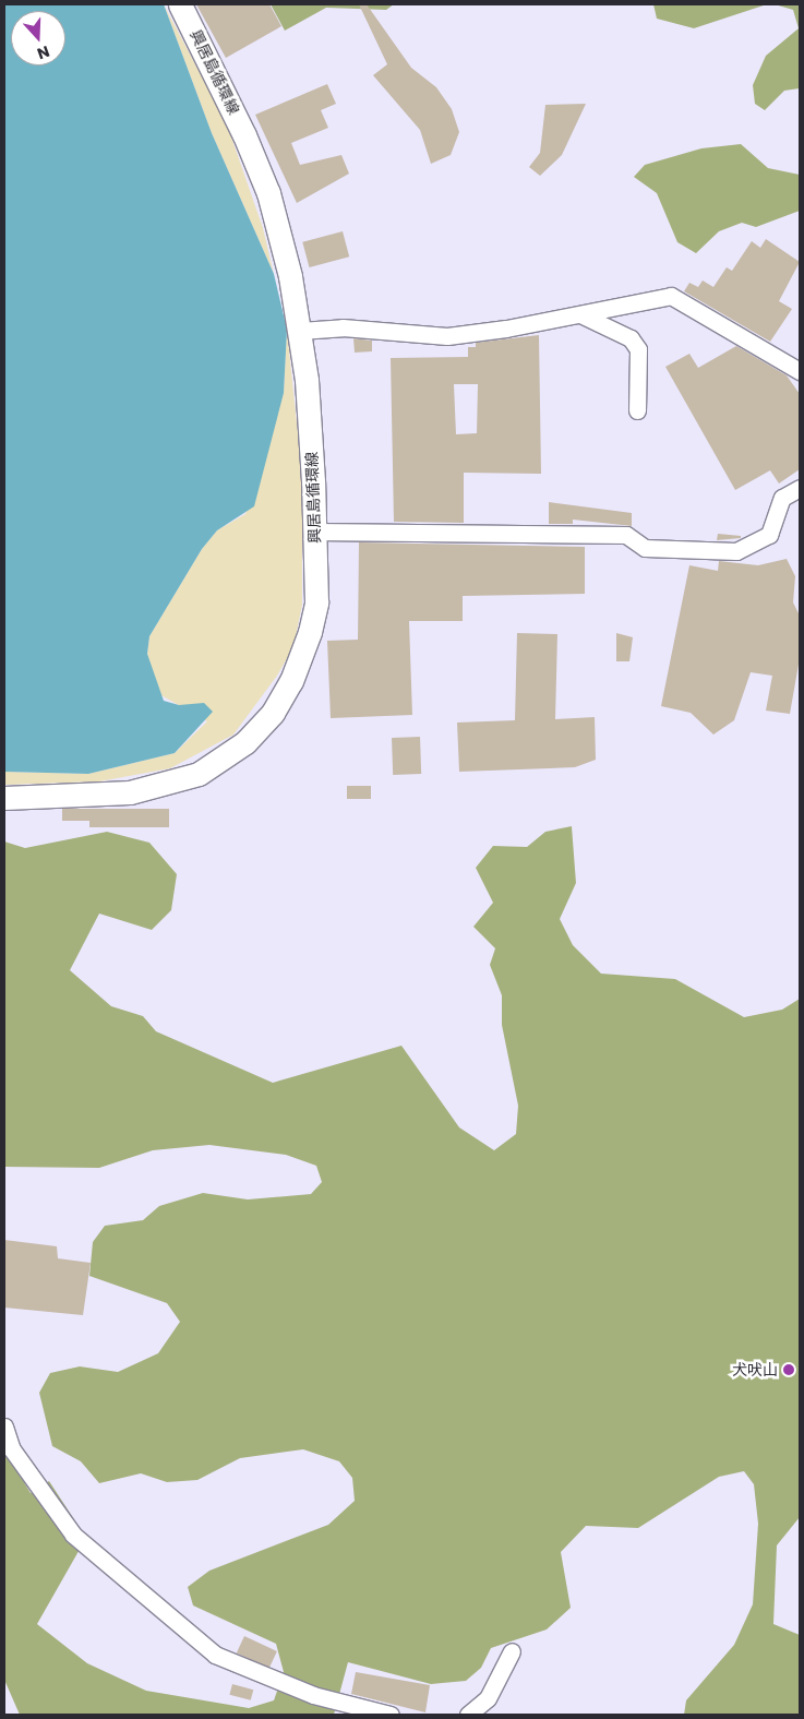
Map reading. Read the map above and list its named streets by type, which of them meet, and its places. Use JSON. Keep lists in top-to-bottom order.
{
  "streets": {
    "main road": ["興居島循環線"]
  },
  "places": ["犬吠山"],
  "north": "bottom"
}
